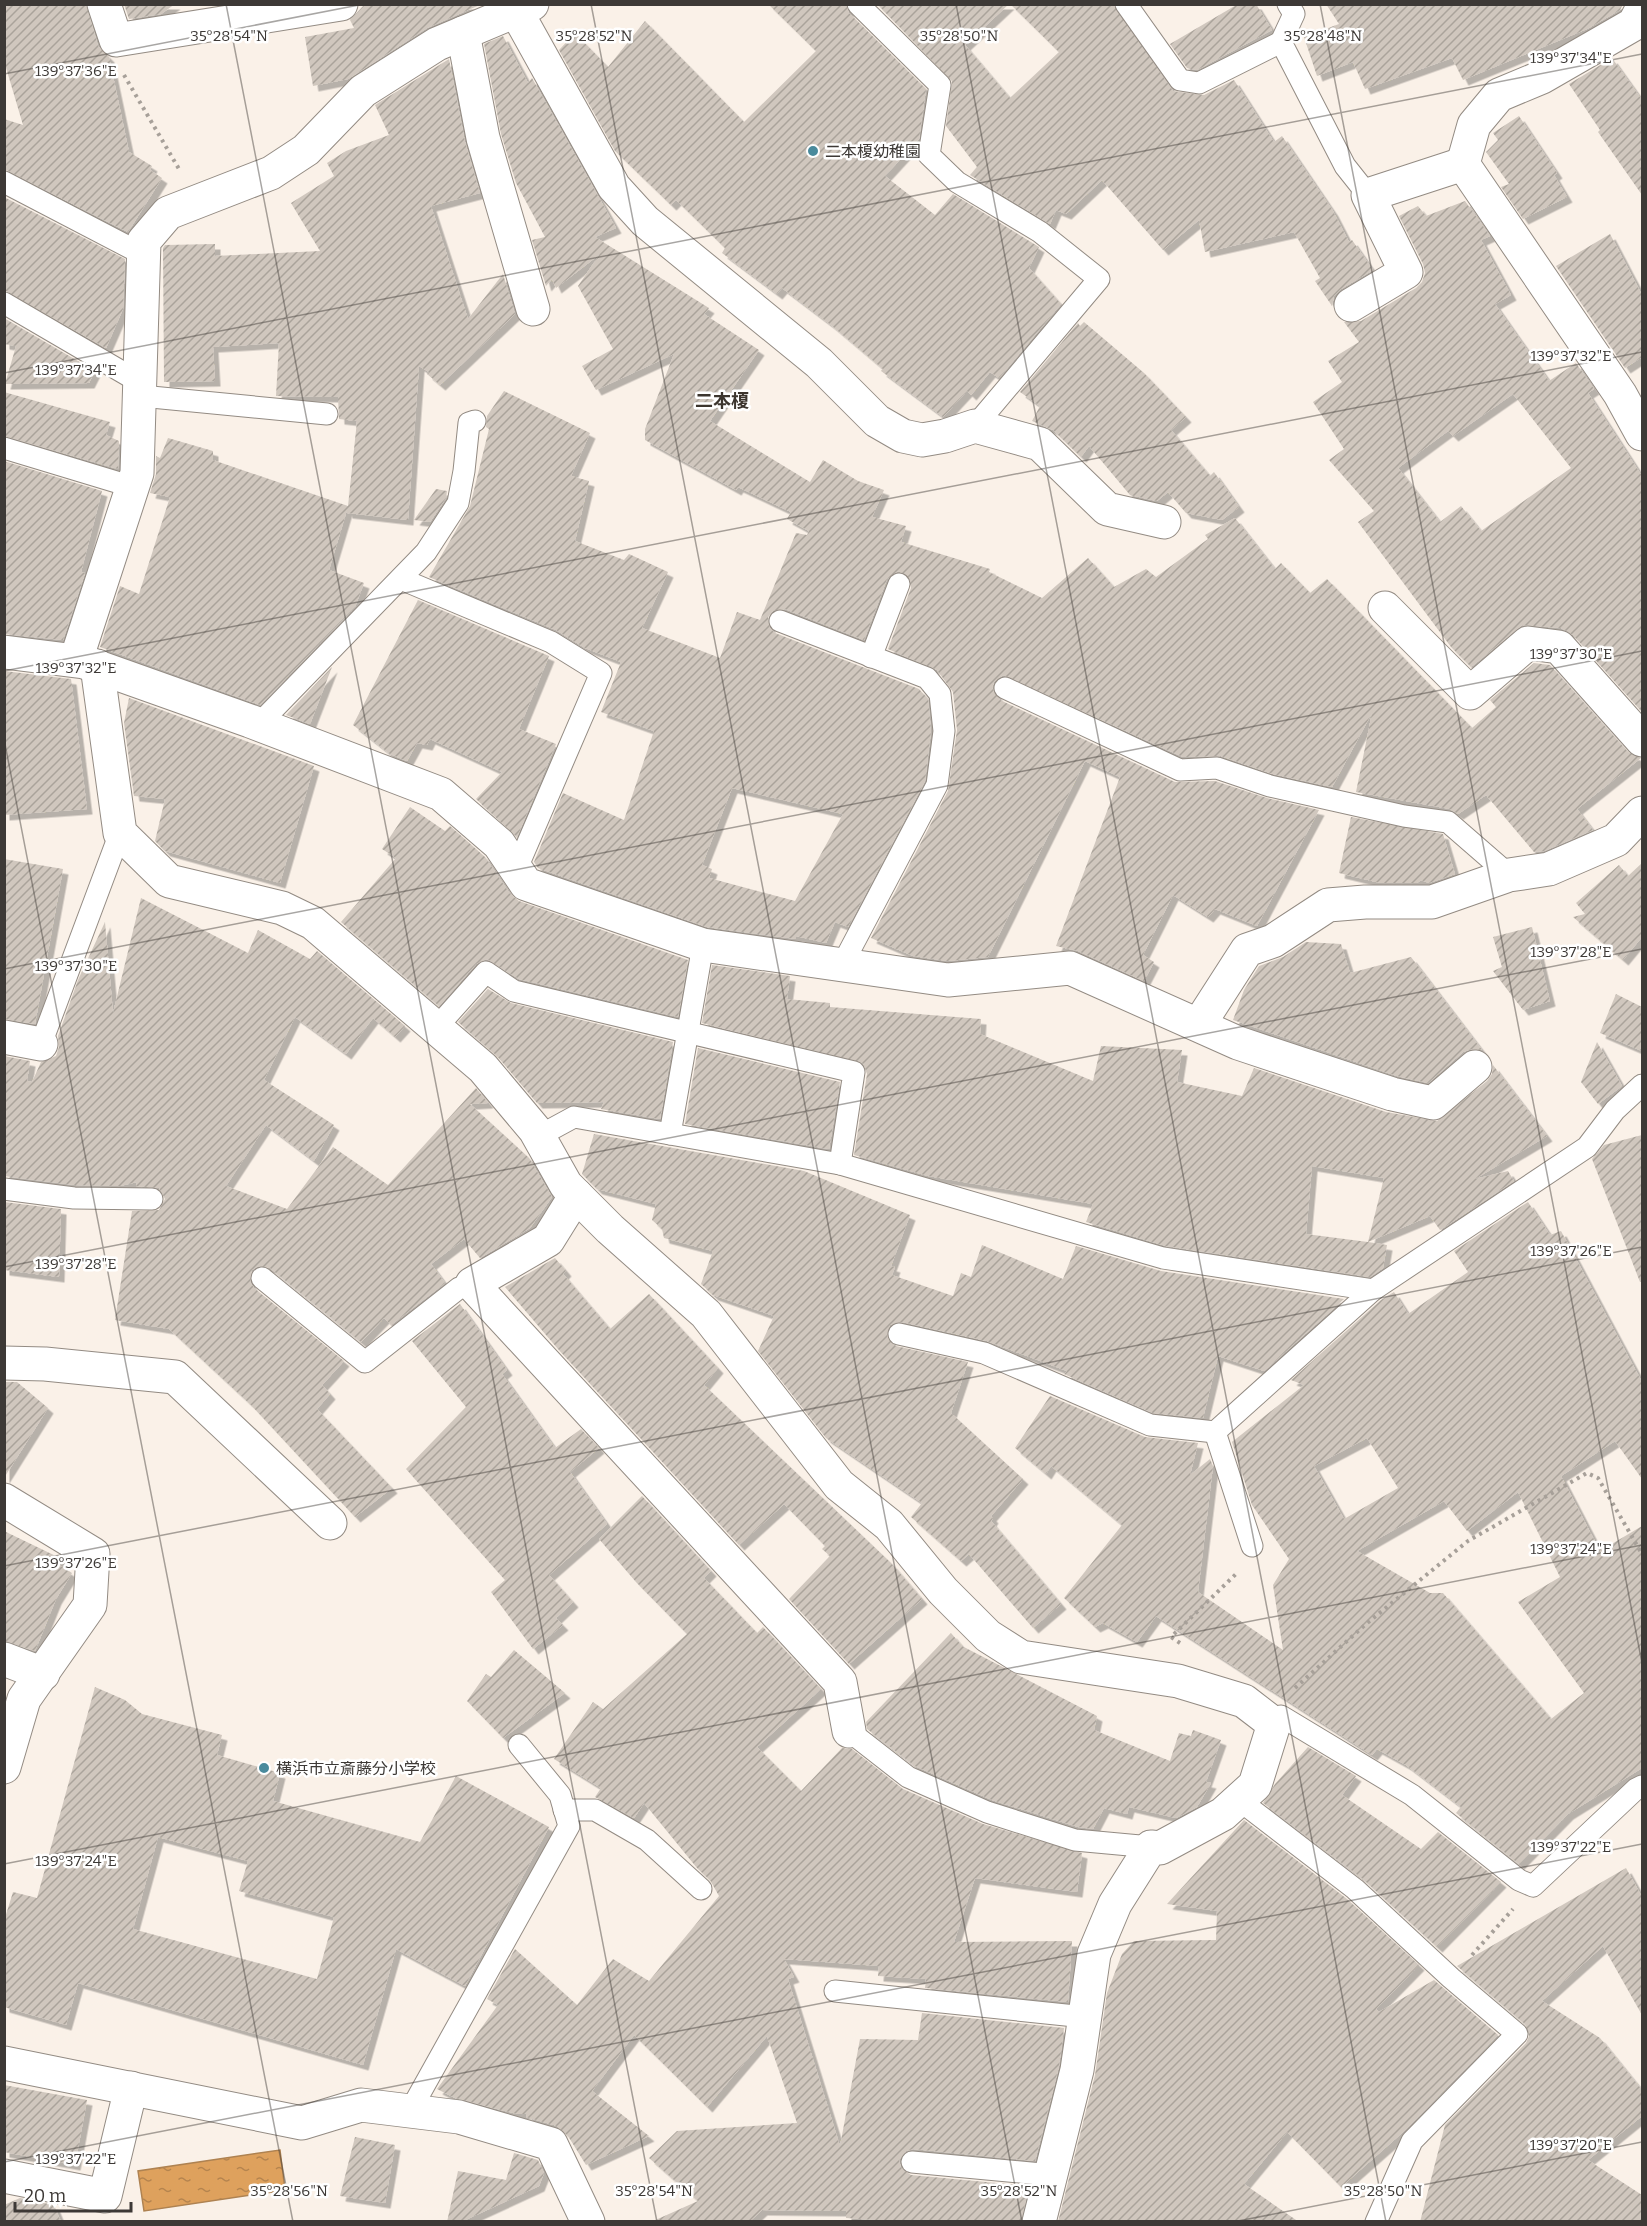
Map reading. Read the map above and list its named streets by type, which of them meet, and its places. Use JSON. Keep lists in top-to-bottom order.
{
  "districts": ["二本榎"],
  "places": ["二本榎幼稚園", "横浜市立斎藤分小学校"],
  "scale_bar": "20 m",
  "coordinates": [
    "35°28'54\"N",
    "35°28'52\"N",
    "35°28'50\"N",
    "35°28'48\"N",
    "139°37'34\"E",
    "139°37'36\"E",
    "139°37'32\"E",
    "139°37'30\"E",
    "139°37'28\"E",
    "139°37'26\"E",
    "139°37'24\"E",
    "139°37'22\"E",
    "139°37'20\"E",
    "35°28'56\"N"
  ]
}
